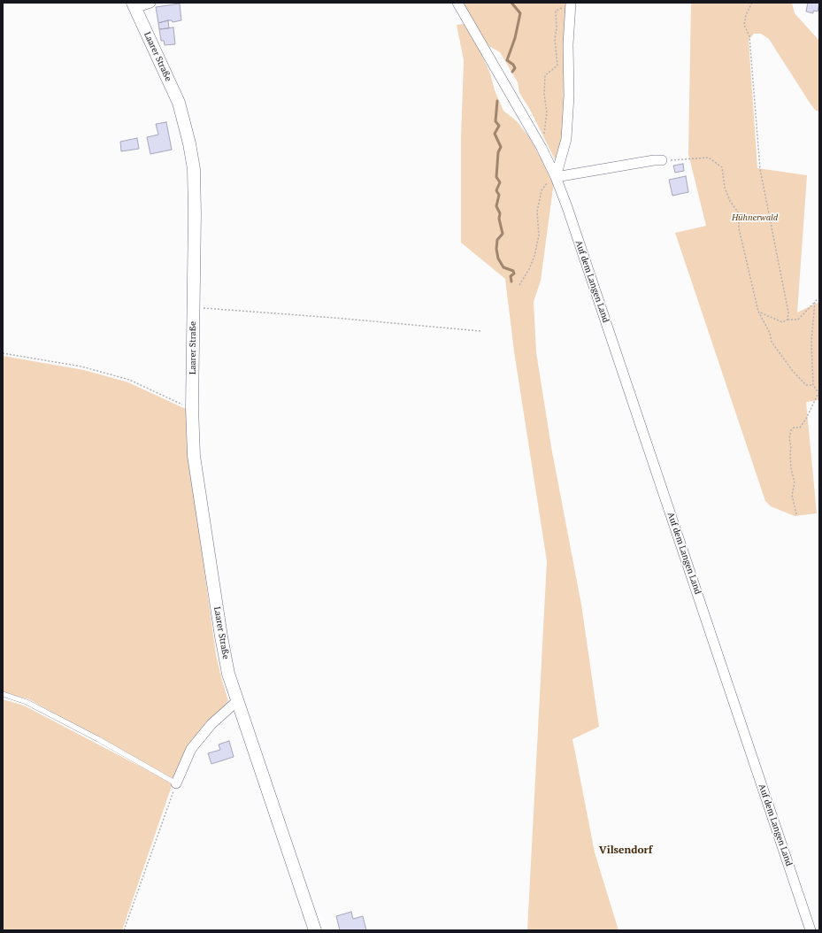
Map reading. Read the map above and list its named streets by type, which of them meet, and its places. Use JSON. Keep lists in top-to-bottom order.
{
  "streets": {
    "street": ["Laarer Straße", "Auf dem Langen Land"]
  },
  "districts": ["Vilsendorf"],
  "parks": ["Hühnerwald"]
}
